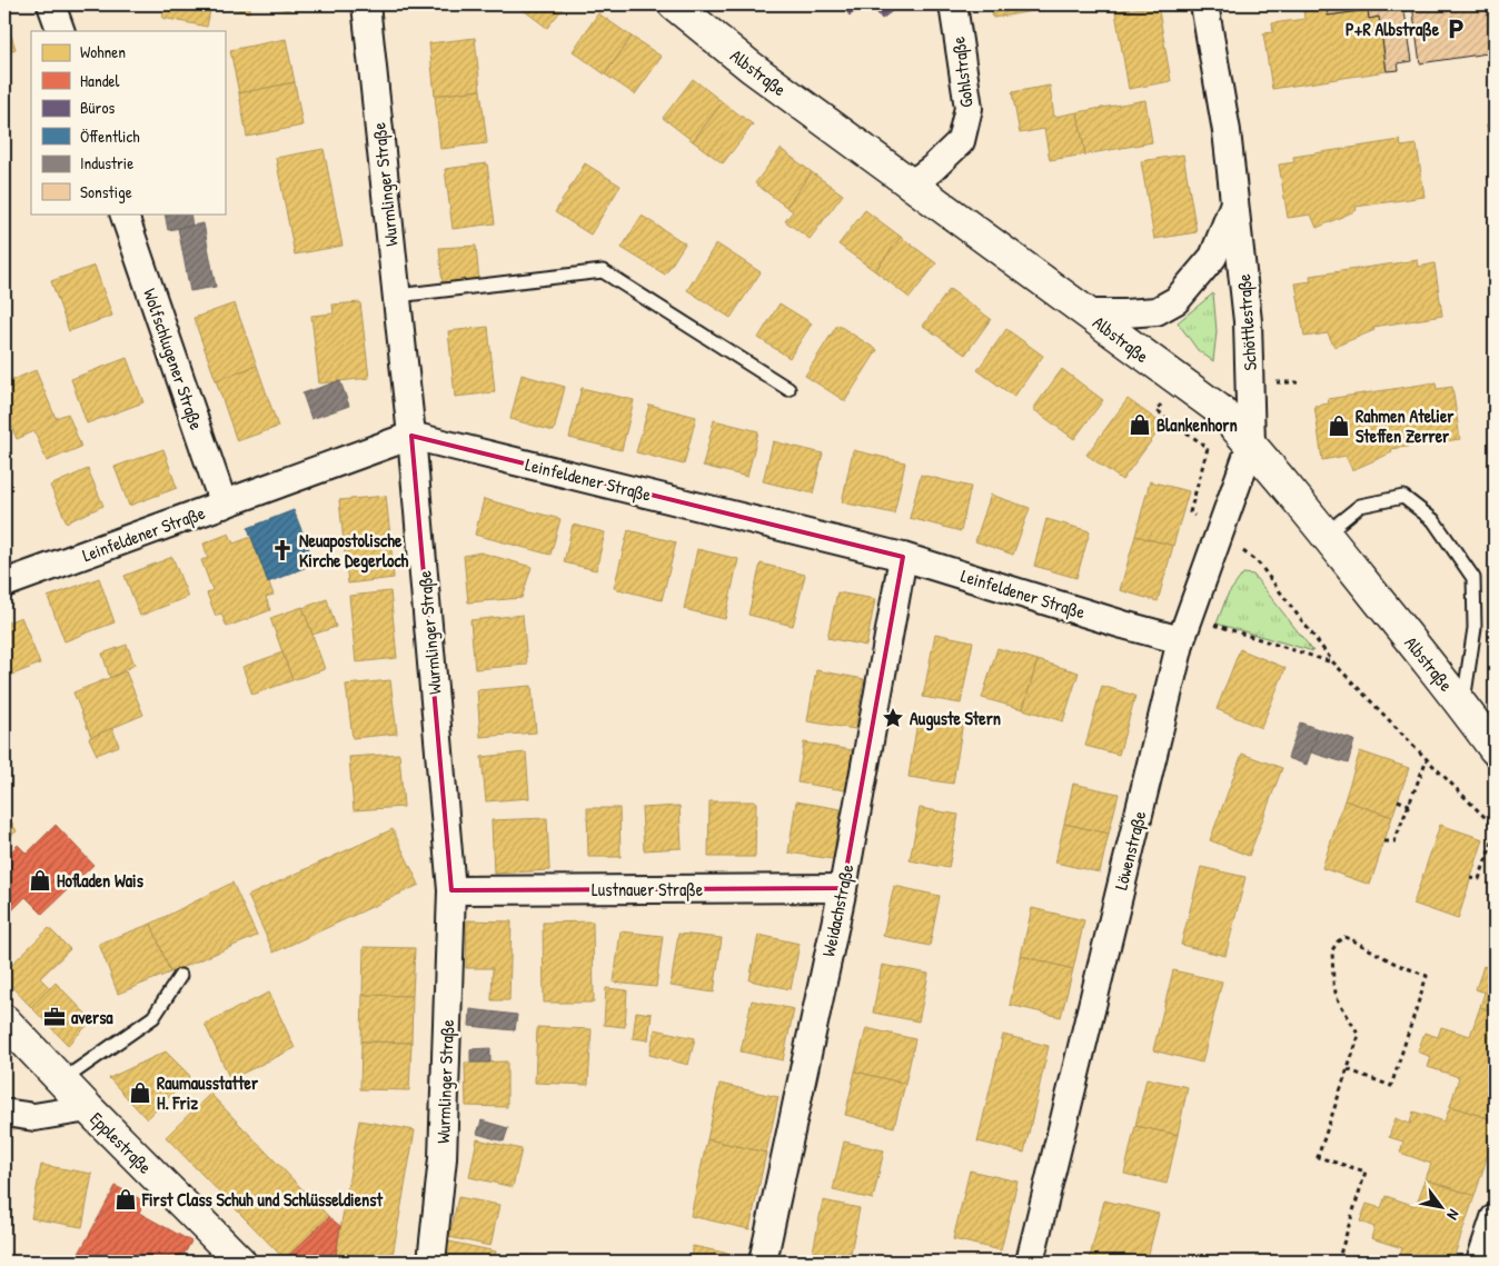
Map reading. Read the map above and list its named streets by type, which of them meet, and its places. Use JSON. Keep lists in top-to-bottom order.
{
  "streets": {
    "street": [
      "Albstraße",
      "Gohlstraße",
      "Wurmlinger Straße",
      "Schöttlestraße",
      "Wolfschlugener Straße",
      "Leinfeldener Straße",
      "Löwenstraße",
      "Lustnauer Straße",
      "Weidachstraße",
      "Epplestraße"
    ]
  },
  "crossings": [
    ["Albstraße", "Gohlstraße"],
    ["Albstraße", "Schöttlestraße"],
    ["Albstraße", "Löwenstraße"],
    ["Wurmlinger Straße", "Leinfeldener Straße"],
    ["Wurmlinger Straße", "Lustnauer Straße"],
    ["Schöttlestraße", "Löwenstraße"],
    ["Wolfschlugener Straße", "Leinfeldener Straße"],
    ["Leinfeldener Straße", "Löwenstraße"],
    ["Leinfeldener Straße", "Weidachstraße"],
    ["Lustnauer Straße", "Weidachstraße"]
  ],
  "places": {
    "parking": ["P+R Albstraße"],
    "shop": [
      "Blankenhorn",
      "Rahmen Atelier Steffen Zerrer",
      "Hofladen Wais",
      "Raumausstatter H. Friz",
      "First Class Schuh und Schlüsseldienst"
    ],
    "church": ["Neuapostolische Kirche Degerloch"],
    "place": ["Auguste Stern"],
    "office": ["aversa"]
  },
  "legend": [
    "Wohnen",
    "Handel",
    "Büros",
    "Öffentlich",
    "Industrie",
    "Sonstige"
  ],
  "north": "bottom right"
}
